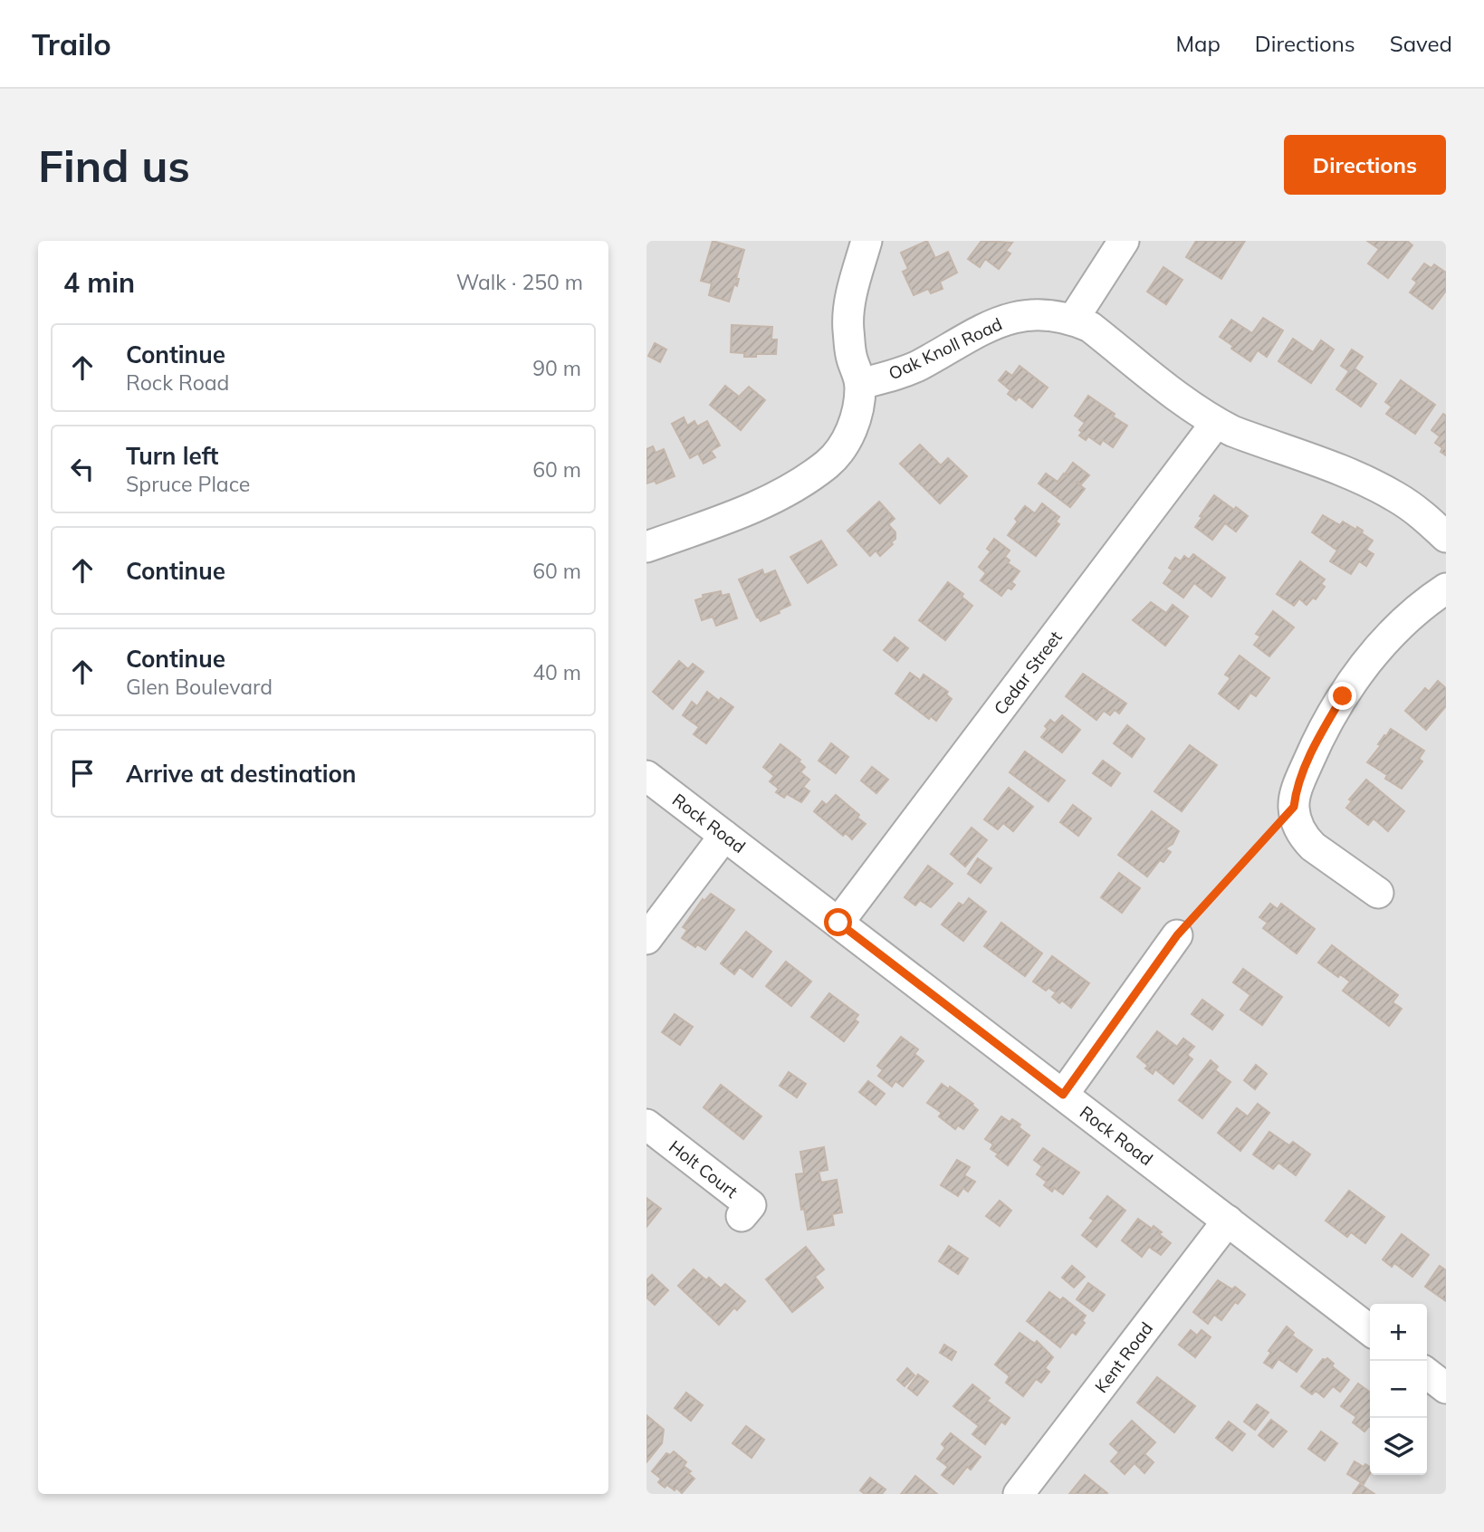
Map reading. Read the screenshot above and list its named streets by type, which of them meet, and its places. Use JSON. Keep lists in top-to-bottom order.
{
  "streets": {
    "street": [
      "Oak Knoll Road",
      "Cedar Street",
      "Rock Road",
      "Holt Court",
      "Kent Road"
    ]
  },
  "crossings": [
    ["Oak Knoll Road", "Cedar Street"],
    ["Cedar Street", "Rock Road"],
    ["Rock Road", "Kent Road"]
  ],
  "page": {
    "header": "Trailo",
    "nav": ["Map", "Directions", "Saved"],
    "buttons": "Directions",
    "title": "Find us",
    "heading": ["4 min", "Walk · 250 m"],
    "list": [
      ["Continue", "Rock Road", "90 m"],
      ["Turn left", "Spruce Place", "60 m"],
      ["Continue", "60 m"],
      ["Continue", "Glen Boulevard", "40 m"],
      "Arrive at destination"
    ],
    "map_buttons": ["+", "−"]
  }
}
